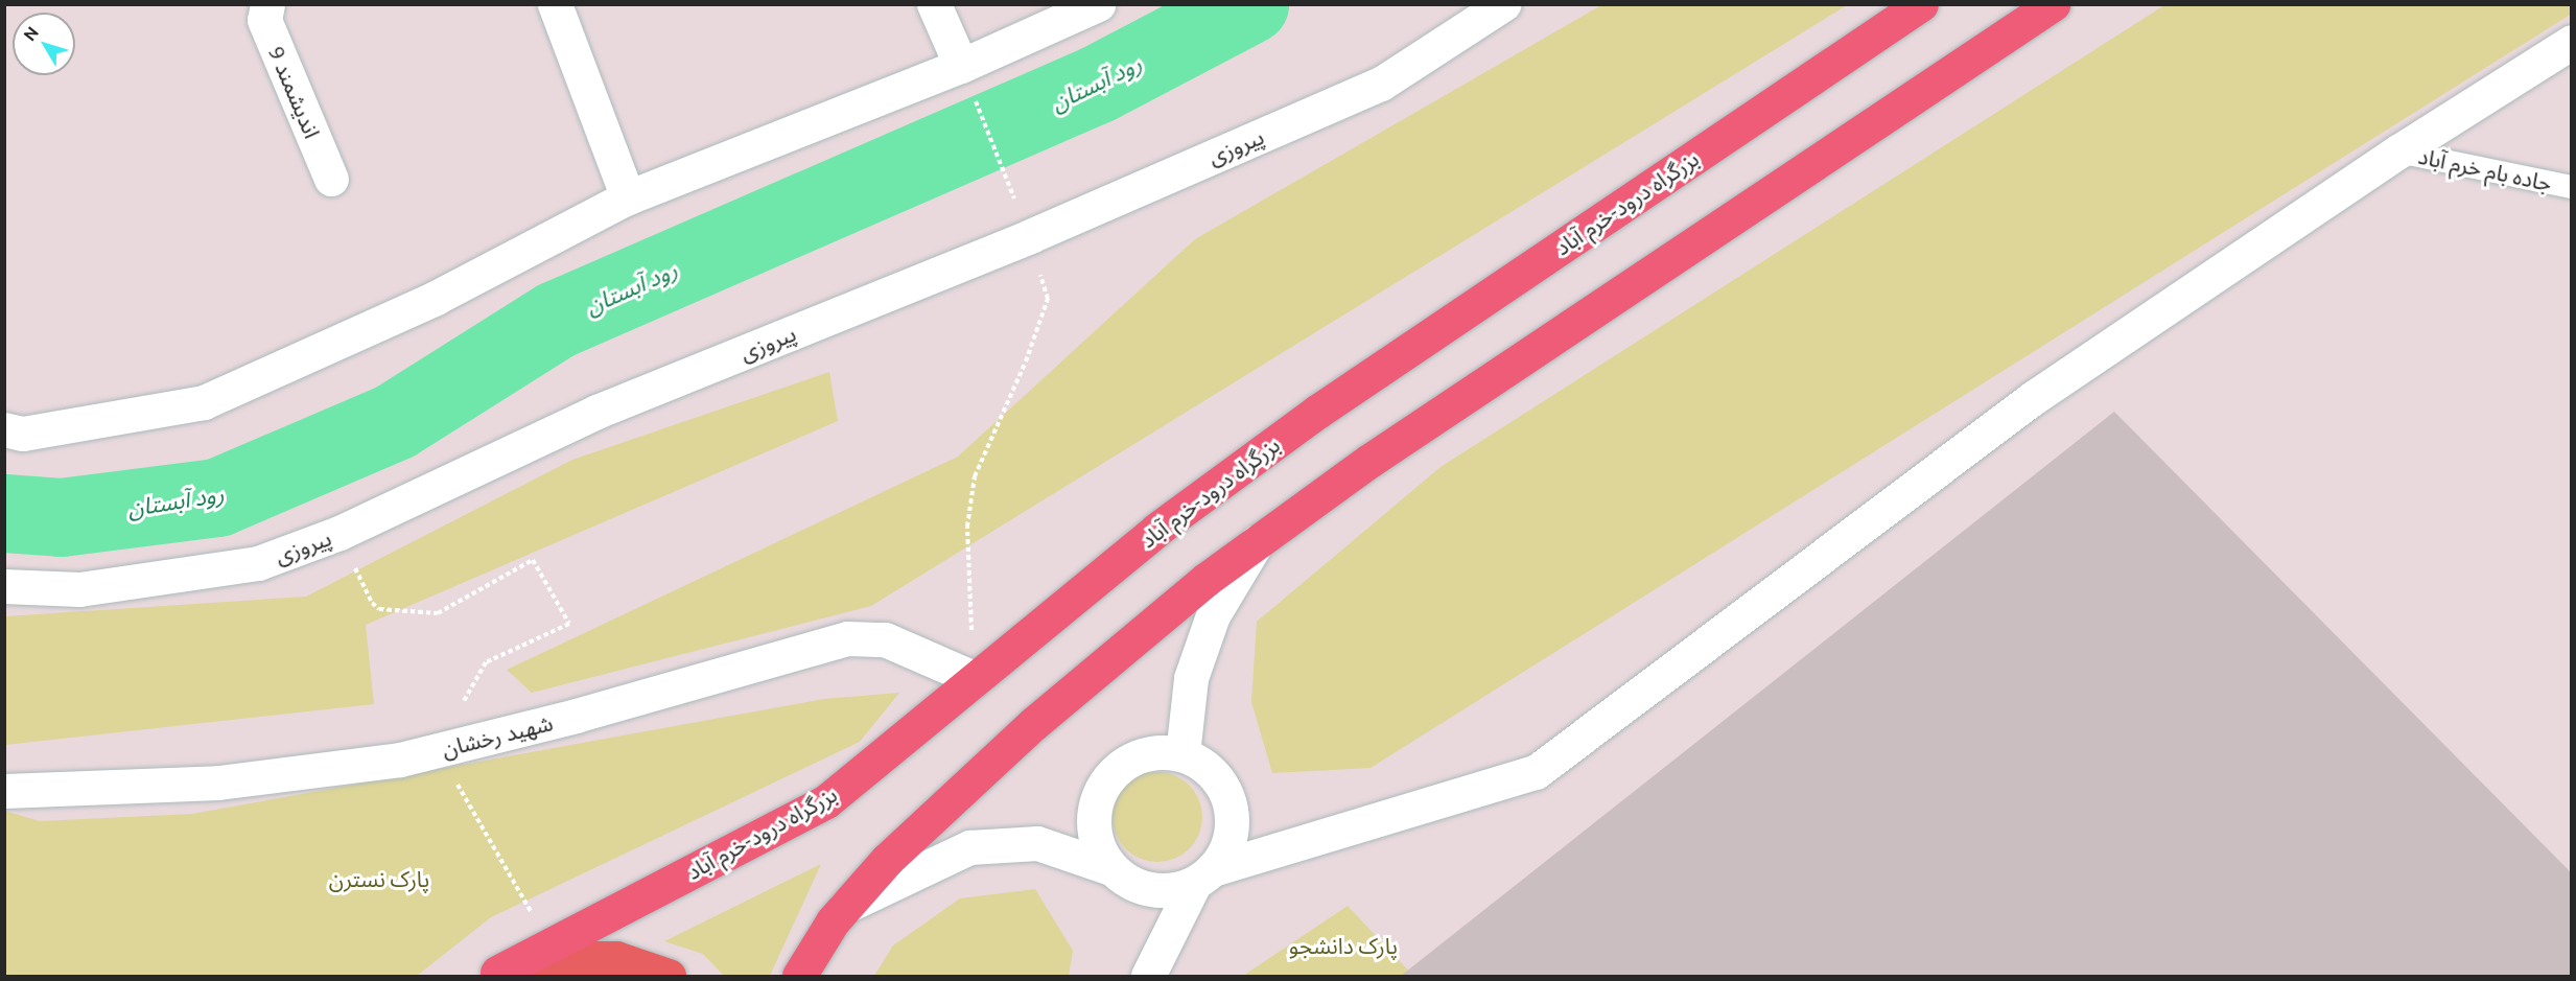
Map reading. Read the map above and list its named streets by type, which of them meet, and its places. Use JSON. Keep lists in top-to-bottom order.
{
  "streets": {
    "highway": ["بزرگراه درود-خرم آباد"],
    "street": ["اندیشمند 9", "پیروزی", "شهید رخشان"],
    "lane": ["جاده بام خرم آباد"]
  },
  "crossings": [
    ["بزرگراه درود-خرم آباد", "شهید رخشان"]
  ],
  "water": ["رود آبستان"],
  "parks": ["پارک نسترن", "پارک دانشجو"],
  "north": "top left"
}
